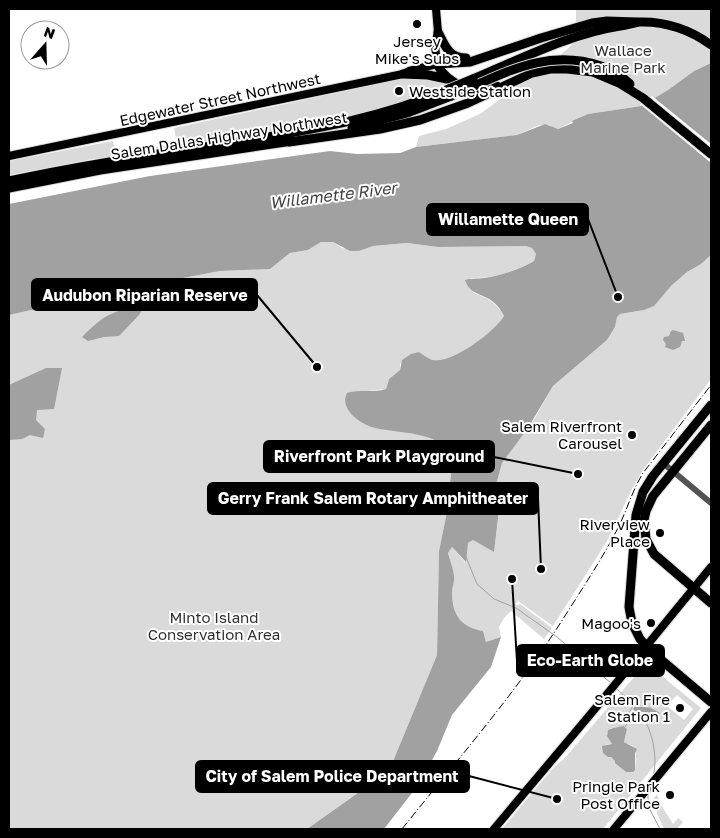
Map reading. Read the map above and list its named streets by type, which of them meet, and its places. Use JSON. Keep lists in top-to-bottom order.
{
  "streets": {
    "highway": ["Salem Dallas Highway Northwest"],
    "main road": ["Edgewater Street Northwest"]
  },
  "water": ["Willamette River"],
  "parks": ["Wallace Marine Park", "Minto Island Conservation Area"],
  "places": [
    "Jersey Mike's Subs",
    "Westside Station",
    "Willamette Queen",
    "Audubon Riparian Reserve",
    "Salem Riverfront Carousel",
    "Riverfront Park Playground",
    "Riverview Place",
    "Gerry Frank Salem Rotary Amphitheater",
    "Eco-Earth Globe",
    "Magoo's",
    "Salem Fire Station 1",
    "Pringle Park Post Office",
    "City of Salem Police Department"
  ],
  "north": "top"
}
